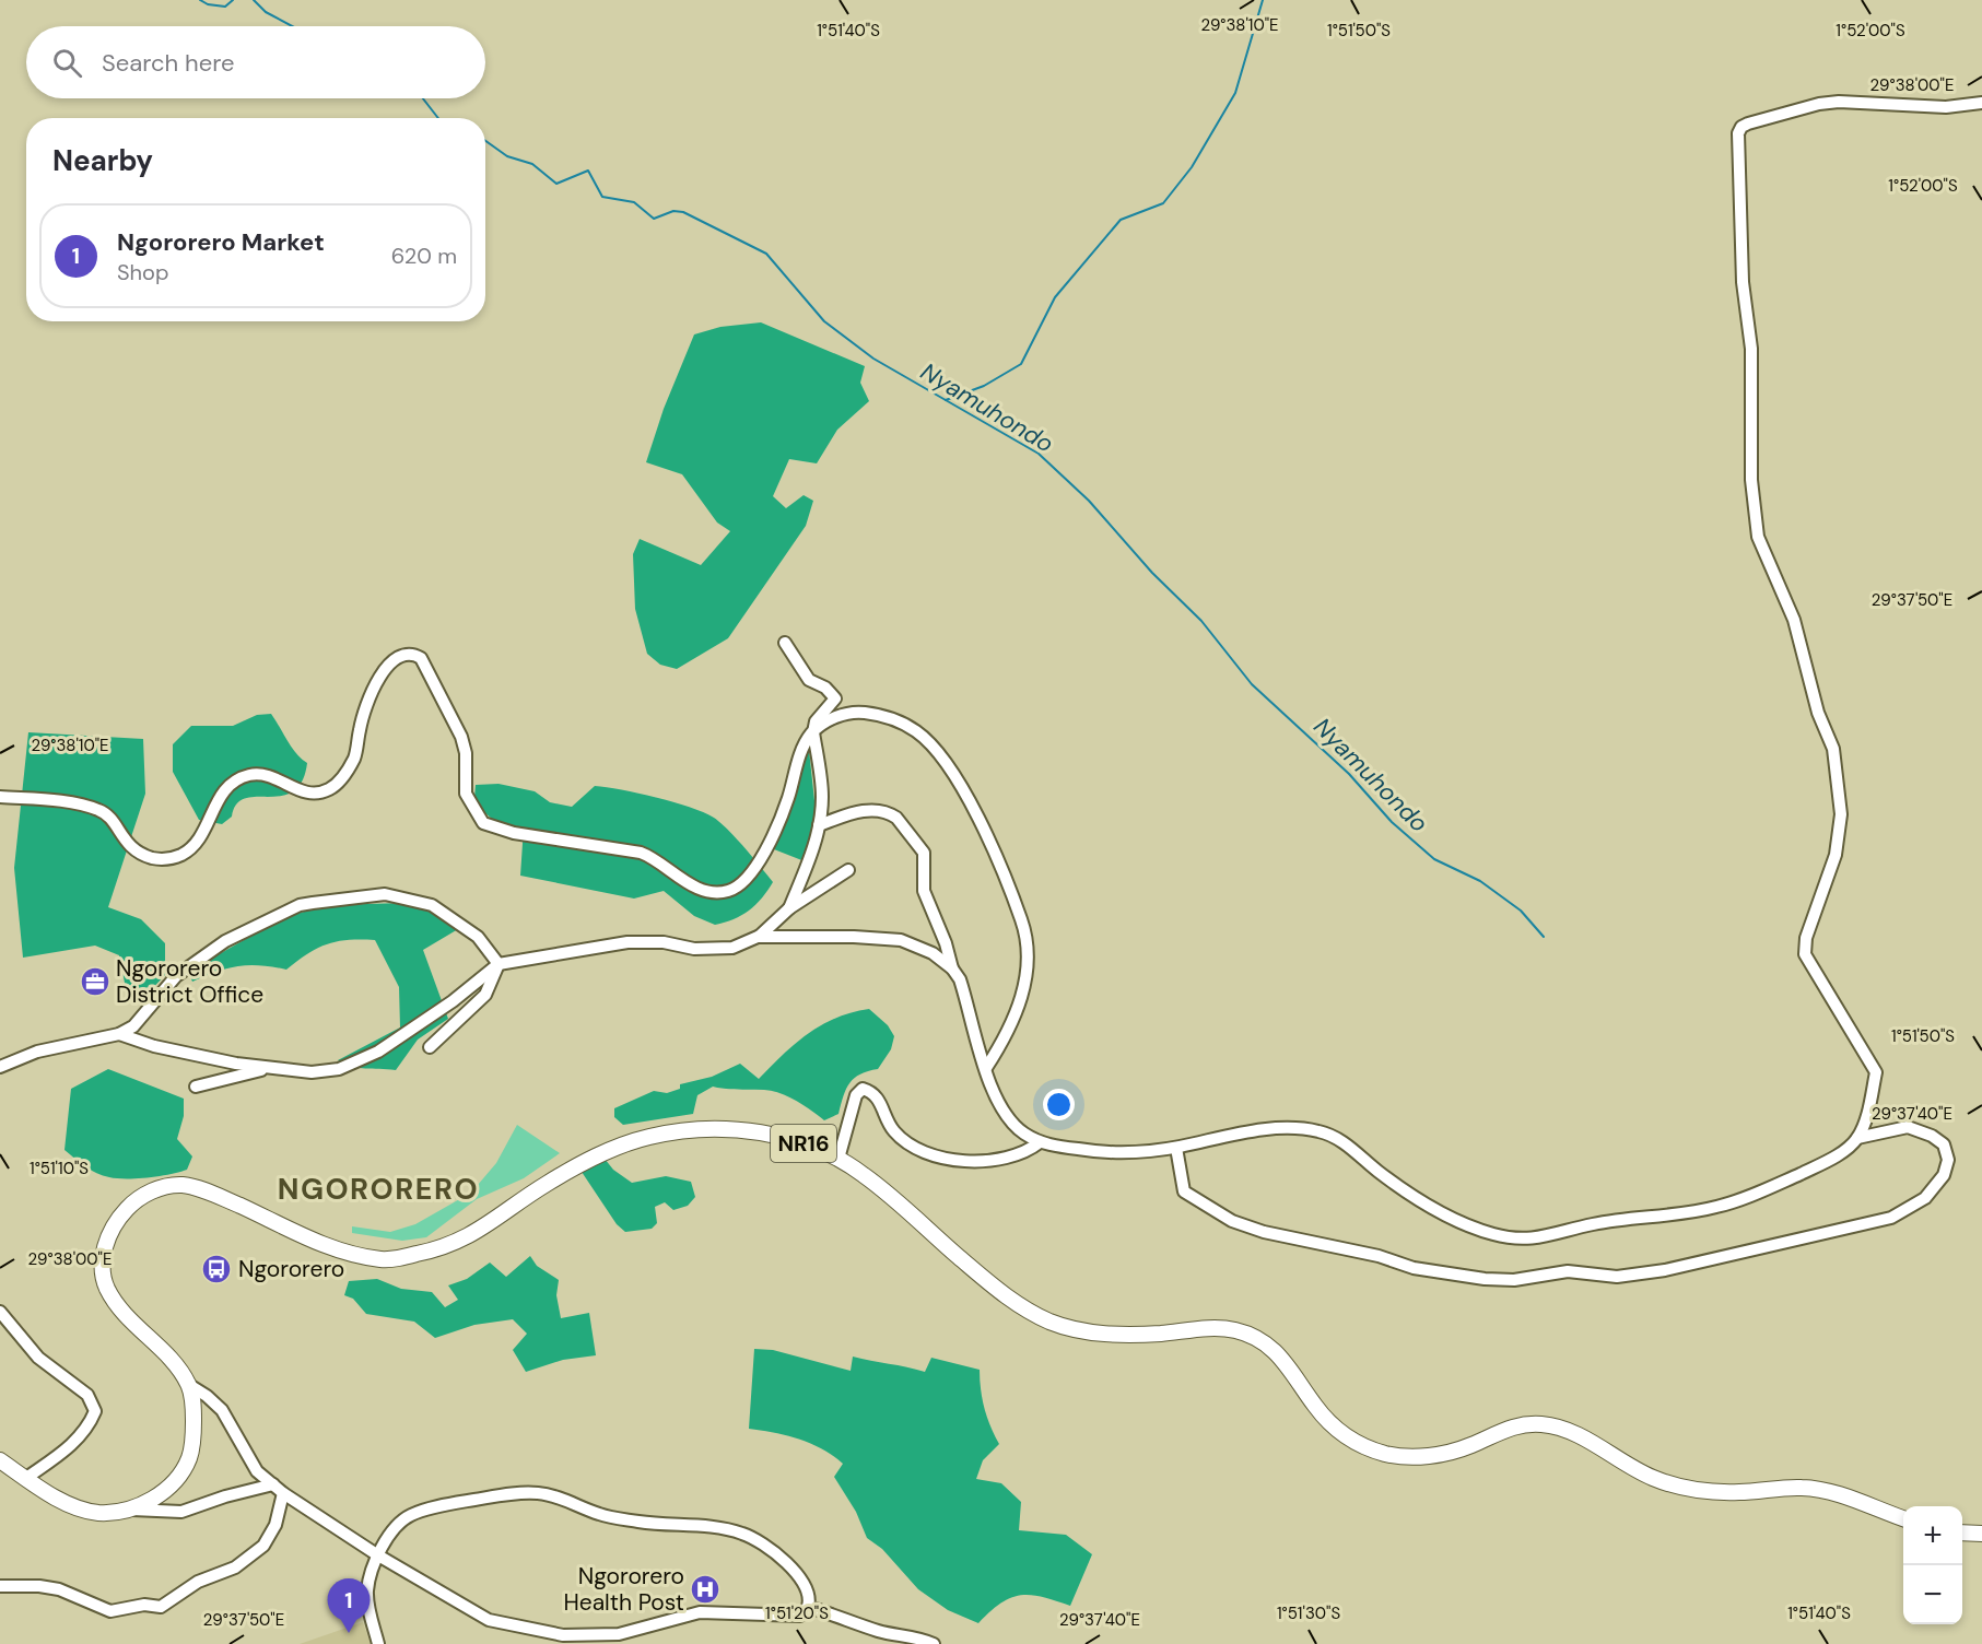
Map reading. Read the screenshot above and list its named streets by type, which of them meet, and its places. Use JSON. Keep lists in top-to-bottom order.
{
  "streets": {
    "main road": ["NR16"]
  },
  "districts": ["NGORORERO"],
  "water": ["Nyamuhondo"],
  "places": {
    "office": ["Ngororero District Office"],
    "bus stop": ["Ngororero"],
    "hospital": ["Ngororero Health Post"]
  },
  "page": {
    "search": "Search here",
    "heading": "Nearby",
    "list": [
      {
        "mark": "1",
        "name": "Ngororero Market",
        "note": "Shop",
        "value": "620 m"
      }
    ],
    "map_buttons": ["+", "−"],
    "pins": "1"
  },
  "coordinates": [
    "29°38'10\"E",
    "1°51'40\"S",
    "1°51'50\"S",
    "1°52'00\"S",
    "29°38'00\"E",
    "29°37'50\"E",
    "29°37'40\"E",
    "1°51'10\"S",
    "1°51'20\"S",
    "1°51'30\"S"
  ]
}
